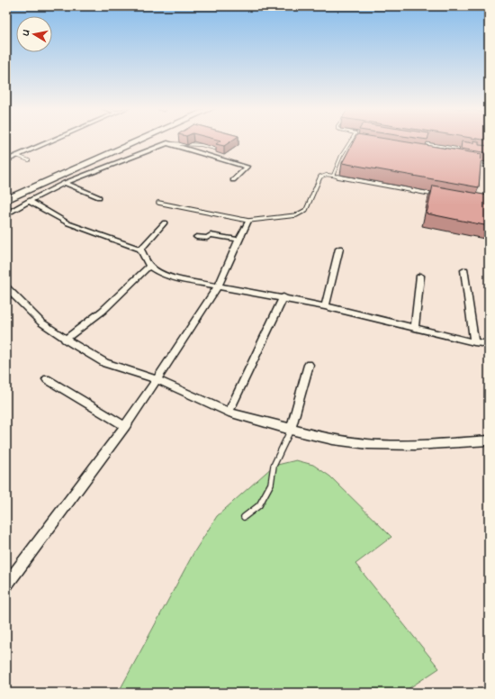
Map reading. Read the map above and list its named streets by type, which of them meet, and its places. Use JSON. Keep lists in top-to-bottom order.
{
  "north": "left"
}
